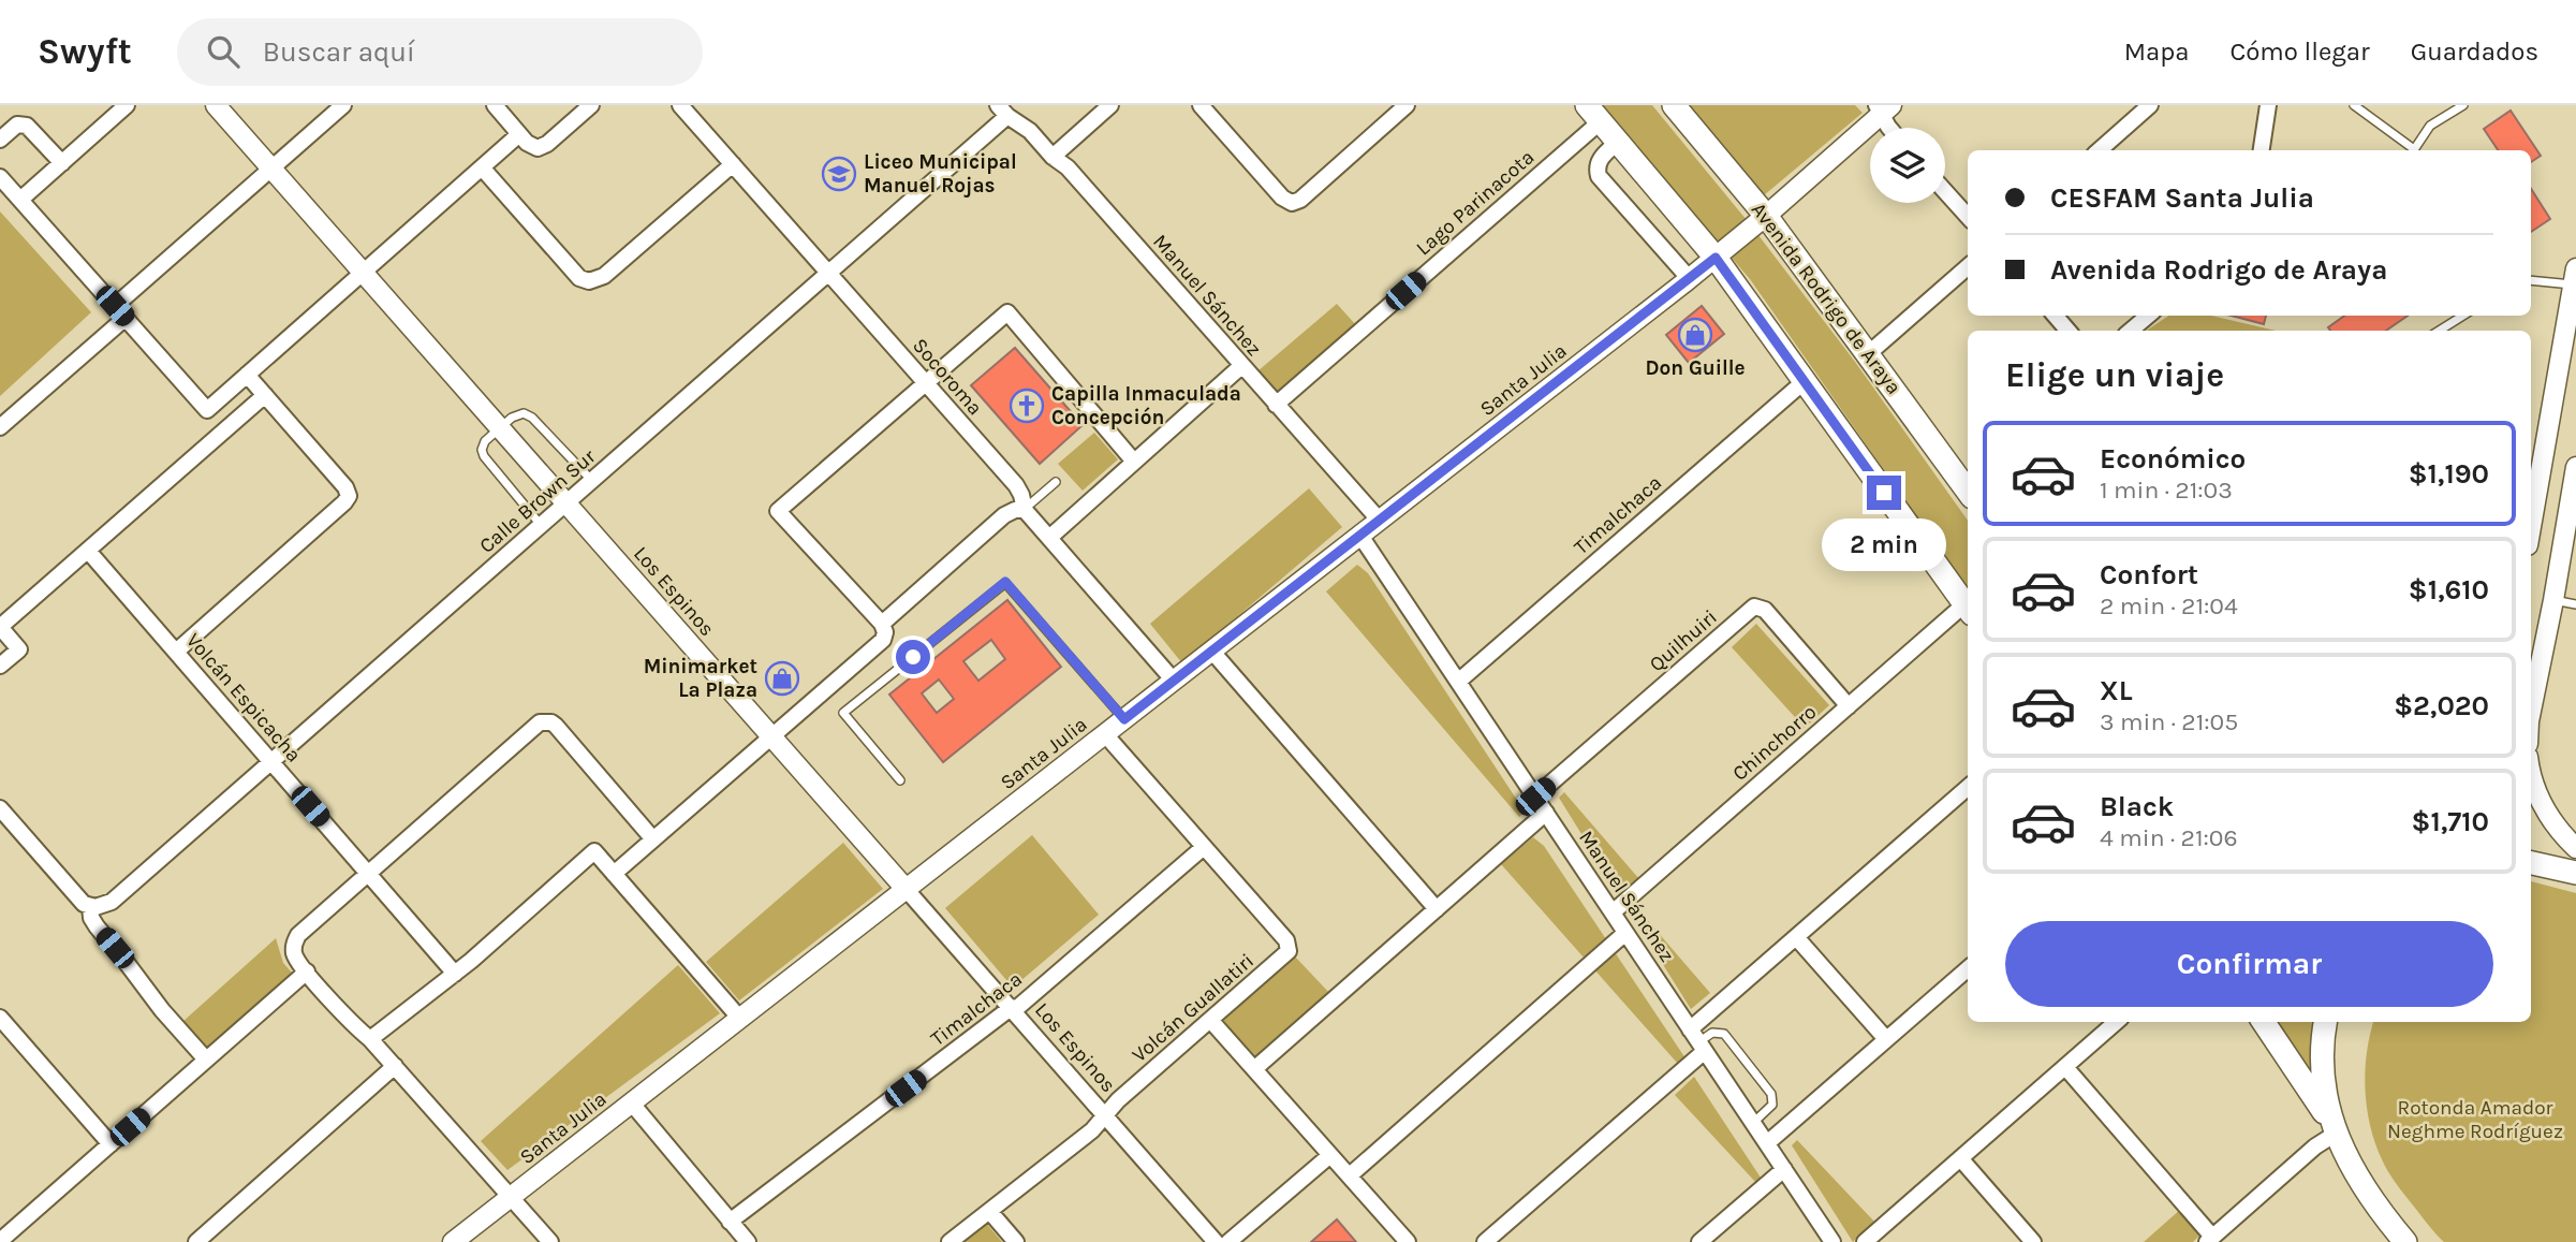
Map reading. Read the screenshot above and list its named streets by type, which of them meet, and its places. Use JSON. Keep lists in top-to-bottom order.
{
  "streets": {
    "main road": ["Avenida Rodrigo de Araya"],
    "street": [
      "Lago Parinacota",
      "Manuel Sánchez",
      "Socoroma",
      "Santa Julia",
      "Calle Brown Sur",
      "Timalchaca",
      "Los Espinos",
      "Quilhuiri",
      "Volcán Espicacha",
      "Chinchorro",
      "Volcán Guallatiri"
    ]
  },
  "crossings": [
    ["Lago Parinacota", "Manuel Sánchez"],
    ["Manuel Sánchez", "Santa Julia"],
    ["Manuel Sánchez", "Calle Brown Sur"],
    ["Manuel Sánchez", "Timalchaca"],
    ["Manuel Sánchez", "Quilhuiri"],
    ["Manuel Sánchez", "Chinchorro"],
    ["Avenida Rodrigo de Araya", "Santa Julia"],
    ["Socoroma", "Santa Julia"],
    ["Socoroma", "Calle Brown Sur"],
    ["Santa Julia", "Los Espinos"],
    ["Calle Brown Sur", "Los Espinos"],
    ["Calle Brown Sur", "Volcán Espicacha"],
    ["Timalchaca", "Los Espinos"],
    ["Timalchaca", "Volcán Guallatiri"],
    ["Los Espinos", "Volcán Guallatiri"],
    ["Quilhuiri", "Chinchorro"]
  ],
  "parks": ["Rotonda Amador Neghme Rodríguez"],
  "places": {
    "school or university": ["Liceo Municipal Manuel Rojas"],
    "shop": ["Don Guille", "Minimarket La Plaza"],
    "church": ["Capilla Inmaculada Concepción"]
  },
  "page": {
    "header": "Swyft",
    "search": "Buscar aquí",
    "nav": ["Mapa", "Cómo llegar", "Guardados"],
    "banner": ["CESFAM Santa Julia", "Avenida Rodrigo de Araya"],
    "heading": "Elige un viaje",
    "list": [
      {
        "name": "Económico",
        "note": "1 min · 21:03",
        "value": "$1,190"
      },
      {
        "name": "Confort",
        "note": "2 min · 21:04",
        "value": "$1,610"
      },
      {
        "name": "XL",
        "note": "3 min · 21:05",
        "value": "$2,020"
      },
      {
        "name": "Black",
        "note": "4 min · 21:06",
        "value": "$1,710"
      }
    ],
    "bubble": "2 min",
    "buttons": "Confirmar"
  }
}
